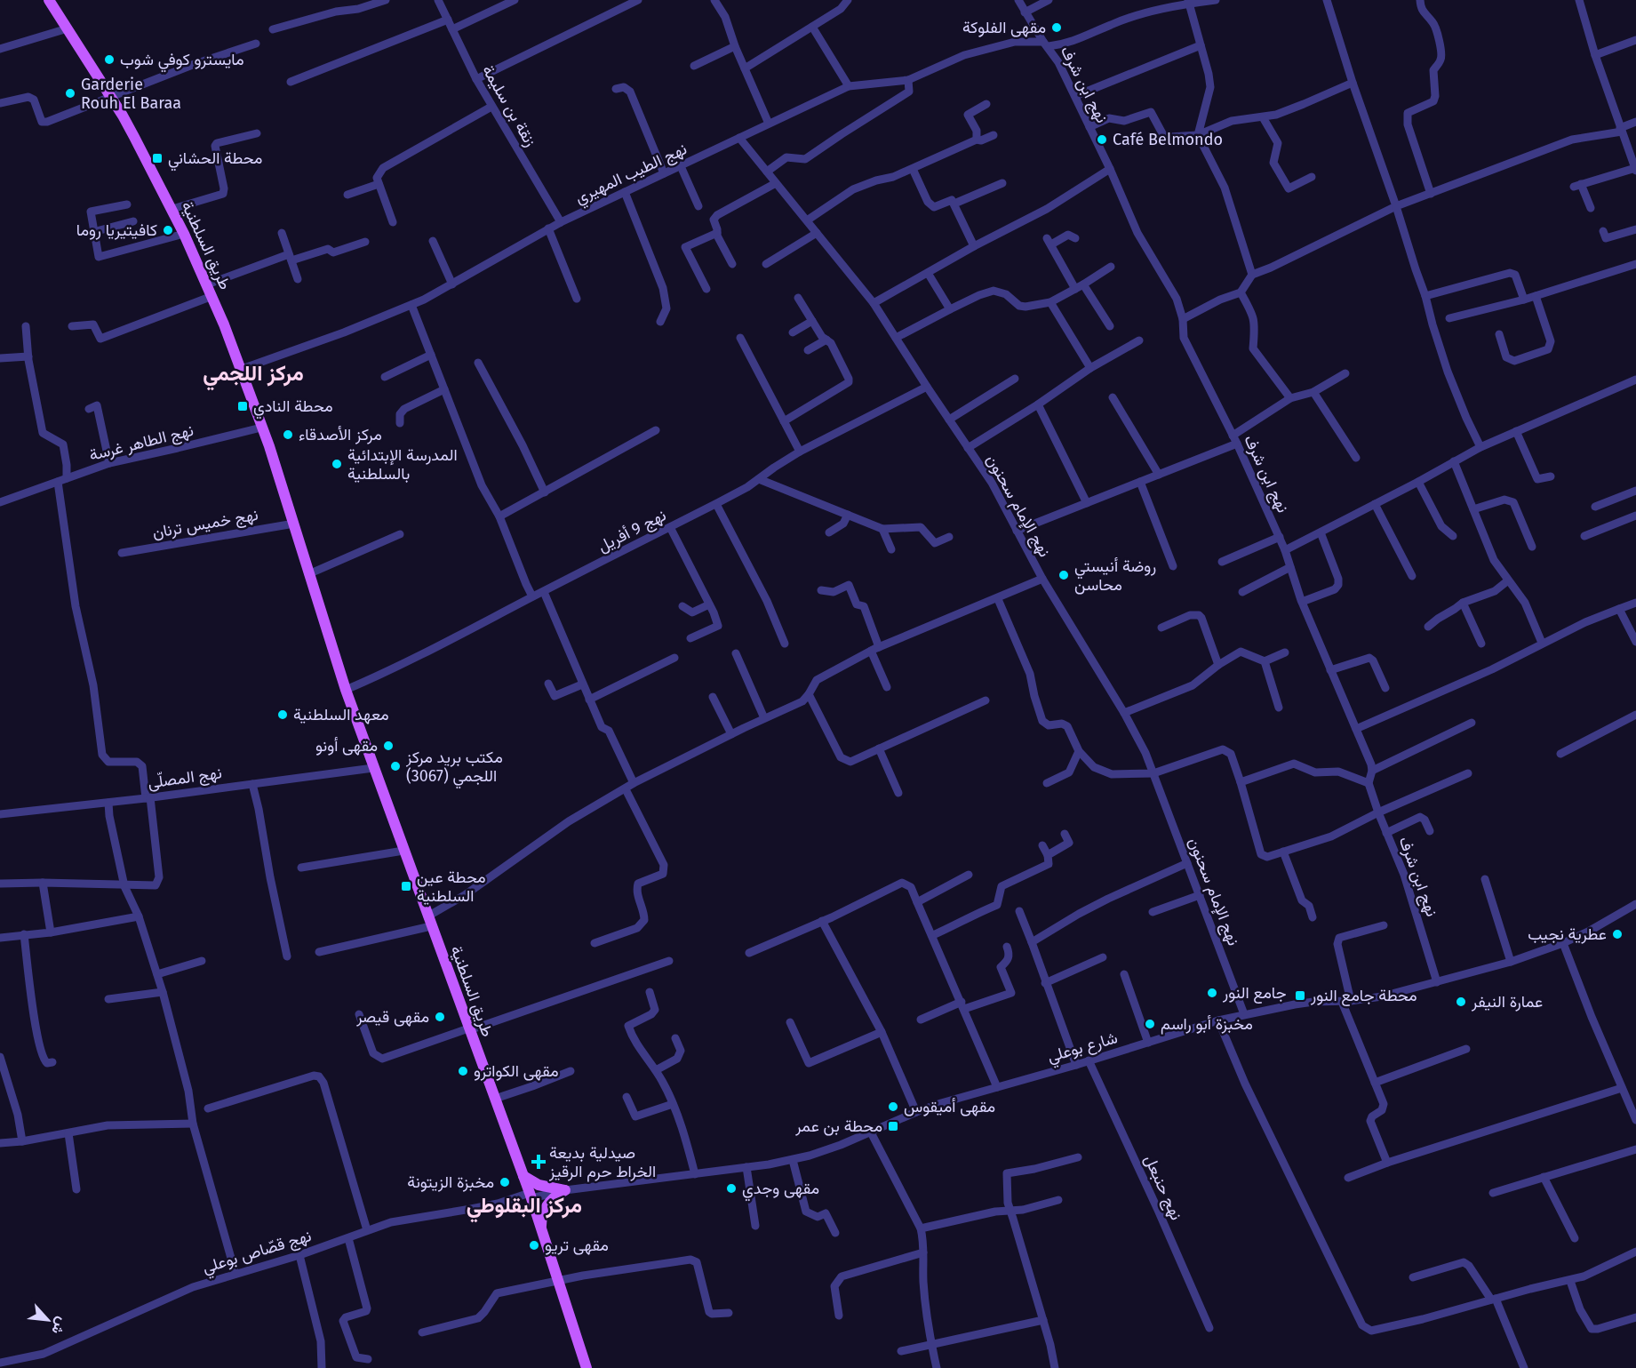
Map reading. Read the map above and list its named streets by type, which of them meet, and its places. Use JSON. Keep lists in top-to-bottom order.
{
  "streets": {
    "main road": ["طريق السلطنية"],
    "street": [
      "نهج ابن شرف",
      "زنقة بن سليمة",
      "نهج الطيب المهيري",
      "نهج الطاهر غرسة",
      "نهج الإمام سحنون",
      "نهج خميس ترنان",
      "نهج 9 أفريل",
      "نهج المصلّى",
      "شارع بوعلي",
      "نهج حنبعل",
      "نهج قصّاص بوعلي"
    ]
  },
  "crossings": [
    ["نهج ابن شرف", "نهج الطيب المهيري"],
    ["نهج ابن شرف", "شارع بوعلي"],
    ["زنقة بن سليمة", "نهج الطيب المهيري"],
    ["نهج الطيب المهيري", "طريق السلطنية"],
    ["نهج الطيب المهيري", "نهج الإمام سحنون"],
    ["طريق السلطنية", "نهج الطاهر غرسة"],
    ["طريق السلطنية", "نهج خميس ترنان"],
    ["طريق السلطنية", "نهج 9 أفريل"],
    ["طريق السلطنية", "نهج المصلّى"],
    ["طريق السلطنية", "شارع بوعلي"],
    ["طريق السلطنية", "نهج قصّاص بوعلي"],
    ["نهج الإمام سحنون", "نهج 9 أفريل"],
    ["نهج الإمام سحنون", "شارع بوعلي"],
    ["شارع بوعلي", "نهج حنبعل"],
    ["شارع بوعلي", "نهج قصّاص بوعلي"]
  ],
  "districts": ["مركز اللجمي", "مركز البقلوطي"],
  "places": {
    "other": [
      "مقهى الفلوكة",
      "مايسترو كوفي شوب",
      "Garderie Rouh El Baraa",
      "Café Belmondo",
      "كافيتيريا روما",
      "مركز الأصدقاء",
      "المدرسة الإبتدائية بالسلطنية",
      "روضة أنيستي محاسن",
      "معهد السلطنية",
      "مقهى أونو",
      "مكتب بريد مركز اللجمي (3067)",
      "عطرية نجيب",
      "جامع النور",
      "عمارة النيفر",
      "مقهى قيصر",
      "مخبزة أبو راسم",
      "مقهى الكواترو",
      "مقهى أميقوس",
      "مخبزة الزيتونة",
      "مقهى وجدي",
      "مقهى تريو"
    ],
    "transit": [
      "محطة الحشاني",
      "محطة النادي",
      "محطة عين السلطنية",
      "محطة جامع النور",
      "محطة بن عمر"
    ],
    "health": ["صيدلية بديعة الخراط حرم الرقيز"]
  },
  "north": "bottom right"
}
